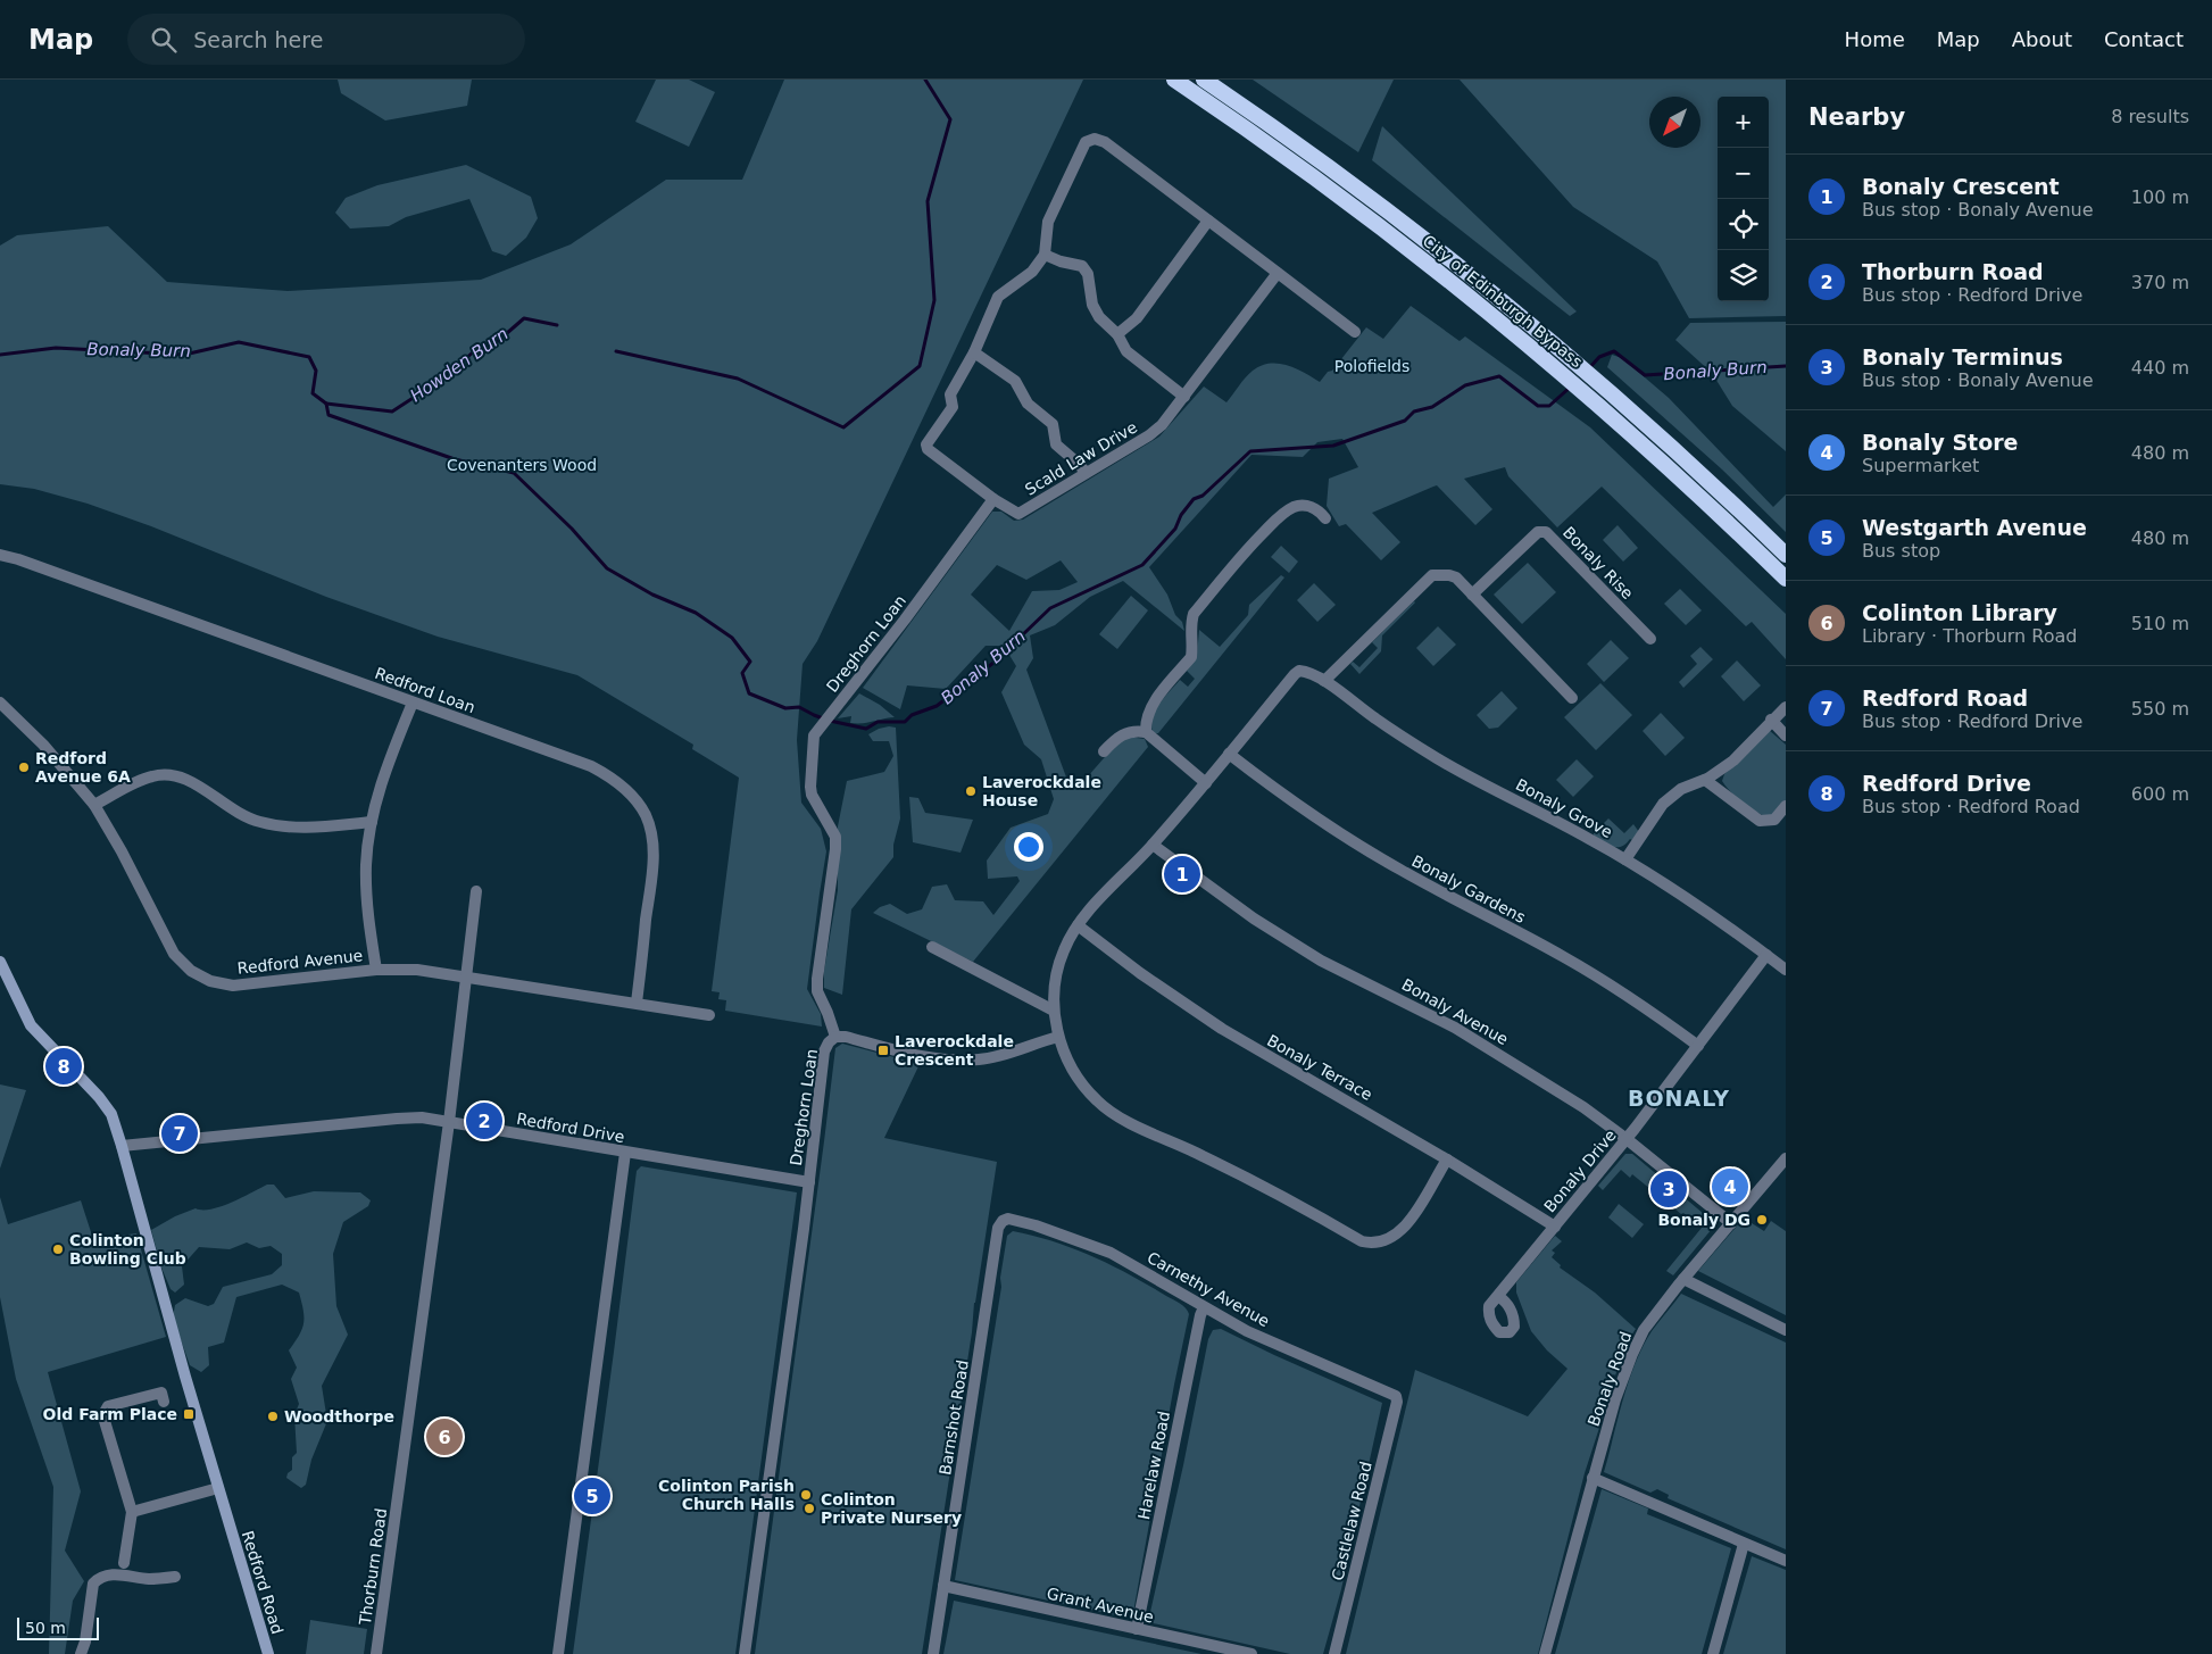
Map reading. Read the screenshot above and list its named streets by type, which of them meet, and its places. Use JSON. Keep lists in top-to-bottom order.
{
  "streets": {
    "highway": ["City of Edinburgh Bypass"],
    "main road": ["Redford Road"],
    "street": [
      "Scald Law Drive",
      "Bonaly Rise",
      "Dreghorn Loan",
      "Redford Loan",
      "Bonaly Grove",
      "Bonaly Gardens",
      "Redford Avenue",
      "Bonaly Avenue",
      "Bonaly Terrace",
      "Redford Drive",
      "Bonaly Drive",
      "Carnethy Avenue",
      "Bonaly Road",
      "Barnshot Road",
      "Harelaw Road",
      "Castlelaw Road",
      "Thorburn Road",
      "Grant Avenue"
    ]
  },
  "crossings": [
    ["Scald Law Drive", "Dreghorn Loan"],
    ["Dreghorn Loan", "Redford Drive"],
    ["Redford Loan", "Redford Avenue"],
    ["Bonaly Grove", "Bonaly Gardens"],
    ["Bonaly Grove", "Bonaly Avenue"],
    ["Bonaly Grove", "Bonaly Terrace"],
    ["Bonaly Grove", "Bonaly Drive"],
    ["Bonaly Gardens", "Bonaly Drive"],
    ["Redford Avenue", "Thorburn Road"],
    ["Bonaly Avenue", "Bonaly Drive"],
    ["Bonaly Avenue", "Bonaly Road"],
    ["Bonaly Terrace", "Bonaly Drive"],
    ["Redford Drive", "Thorburn Road"],
    ["Redford Drive", "Redford Road"],
    ["Carnethy Avenue", "Barnshot Road"],
    ["Carnethy Avenue", "Harelaw Road"],
    ["Carnethy Avenue", "Castlelaw Road"],
    ["Barnshot Road", "Grant Avenue"],
    ["Harelaw Road", "Grant Avenue"]
  ],
  "districts": ["BONALY"],
  "water": ["Bonaly Burn", "Howden Burn"],
  "parks": ["Polofields", "Covenanters Wood"],
  "places": {
    "other": [
      "Redford Avenue 6A",
      "Laverockdale House",
      "Bonaly DG",
      "Colinton Bowling Club",
      "Woodthorpe",
      "Colinton Parish Church Halls",
      "Colinton Private Nursery"
    ],
    "transit": ["Laverockdale Crescent", "Old Farm Place"]
  },
  "scale_bar": "50 m",
  "north": "bottom left",
  "page": {
    "header": "Map",
    "search": "Search here",
    "nav": [
      "Home",
      "Map",
      "About",
      "Contact"
    ],
    "heading": ["Nearby", "8 results"],
    "map_buttons": ["+", "−"],
    "list": [
      {
        "mark": "1",
        "name": "Bonaly Crescent",
        "note": "Bus stop · Bonaly Avenue",
        "value": "100 m"
      },
      {
        "mark": "2",
        "name": "Thorburn Road",
        "note": "Bus stop · Redford Drive",
        "value": "370 m"
      },
      {
        "mark": "3",
        "name": "Bonaly Terminus",
        "note": "Bus stop · Bonaly Avenue",
        "value": "440 m"
      },
      {
        "mark": "4",
        "name": "Bonaly Store",
        "note": "Supermarket",
        "value": "480 m"
      },
      {
        "mark": "5",
        "name": "Westgarth Avenue",
        "note": "Bus stop",
        "value": "480 m"
      },
      {
        "mark": "6",
        "name": "Colinton Library",
        "note": "Library · Thorburn Road",
        "value": "510 m"
      },
      {
        "mark": "7",
        "name": "Redford Road",
        "note": "Bus stop · Redford Drive",
        "value": "550 m"
      },
      {
        "mark": "8",
        "name": "Redford Drive",
        "note": "Bus stop · Redford Road",
        "value": "600 m"
      }
    ],
    "pins": [
      "1",
      "8",
      "2",
      "7",
      "4",
      "3",
      "6",
      "5"
    ],
    "scale": "50 m"
  }
}
